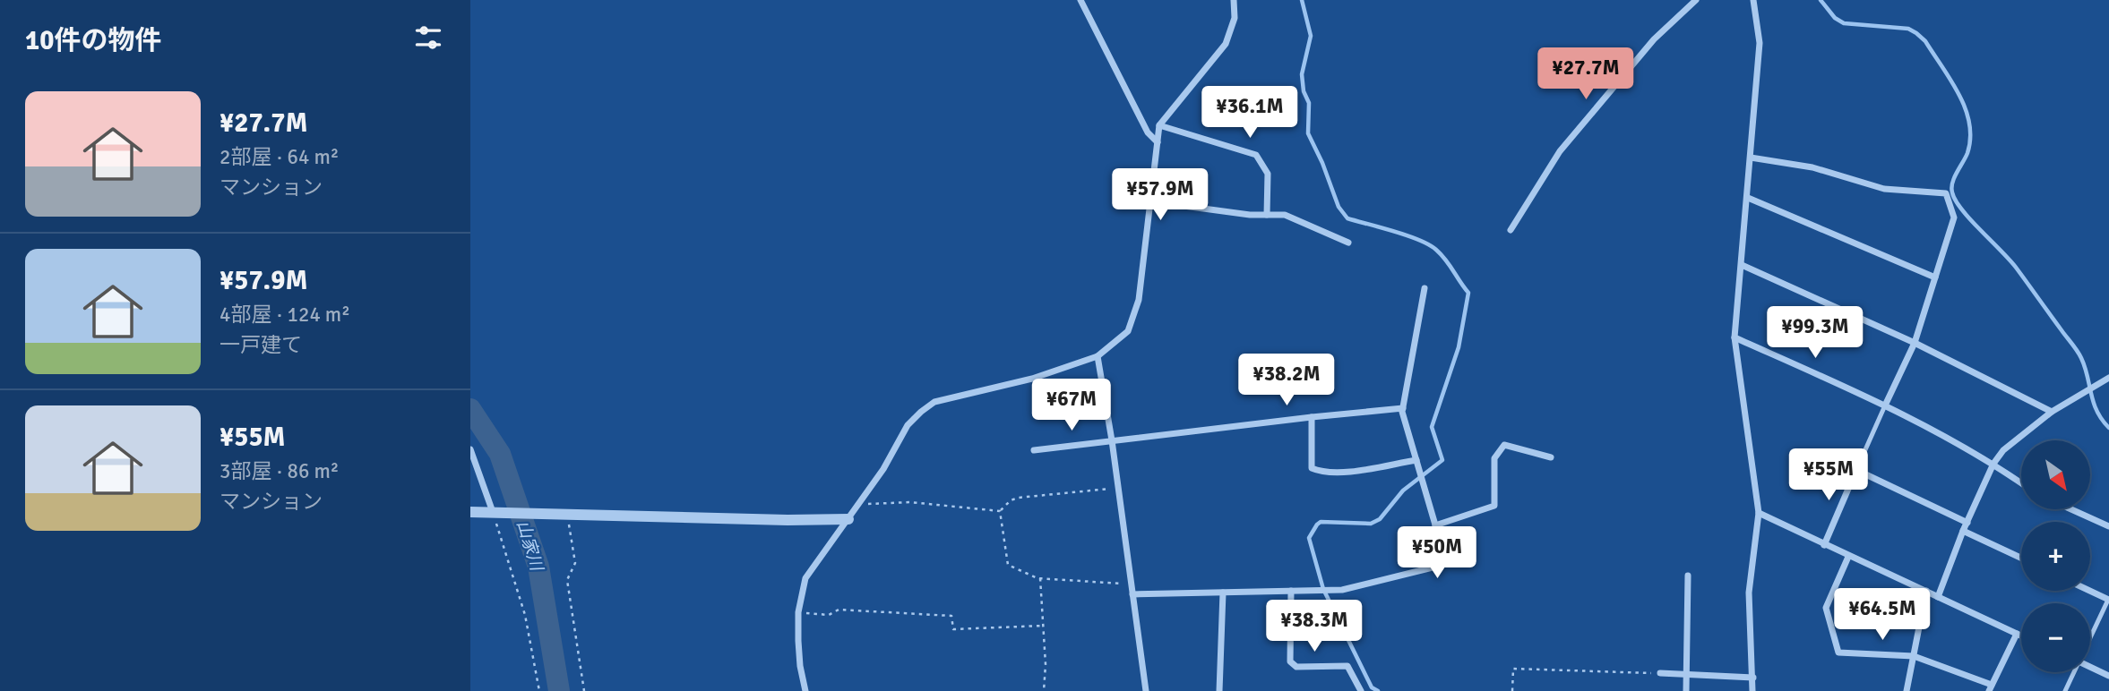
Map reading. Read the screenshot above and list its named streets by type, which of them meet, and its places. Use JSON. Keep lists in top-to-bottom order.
{
  "water": ["山家川"],
  "north": "bottom right",
  "page": {
    "heading": "10件の物件",
    "price": [
      "¥27.7M",
      "¥36.1M",
      "¥57.9M",
      "¥99.3M",
      "¥38.2M",
      "¥67M",
      "¥55M",
      "¥50M",
      "¥64.5M",
      "¥38.3M"
    ],
    "list": [
      {
        "name": "¥27.7M",
        "note": "2部屋 · 64 m² · マンション"
      },
      {
        "name": "¥57.9M",
        "note": "4部屋 · 124 m² · 一戸建て"
      },
      {
        "name": "¥55M",
        "note": "3部屋 · 86 m² · マンション"
      }
    ],
    "map_buttons": ["+", "−"]
  }
}
